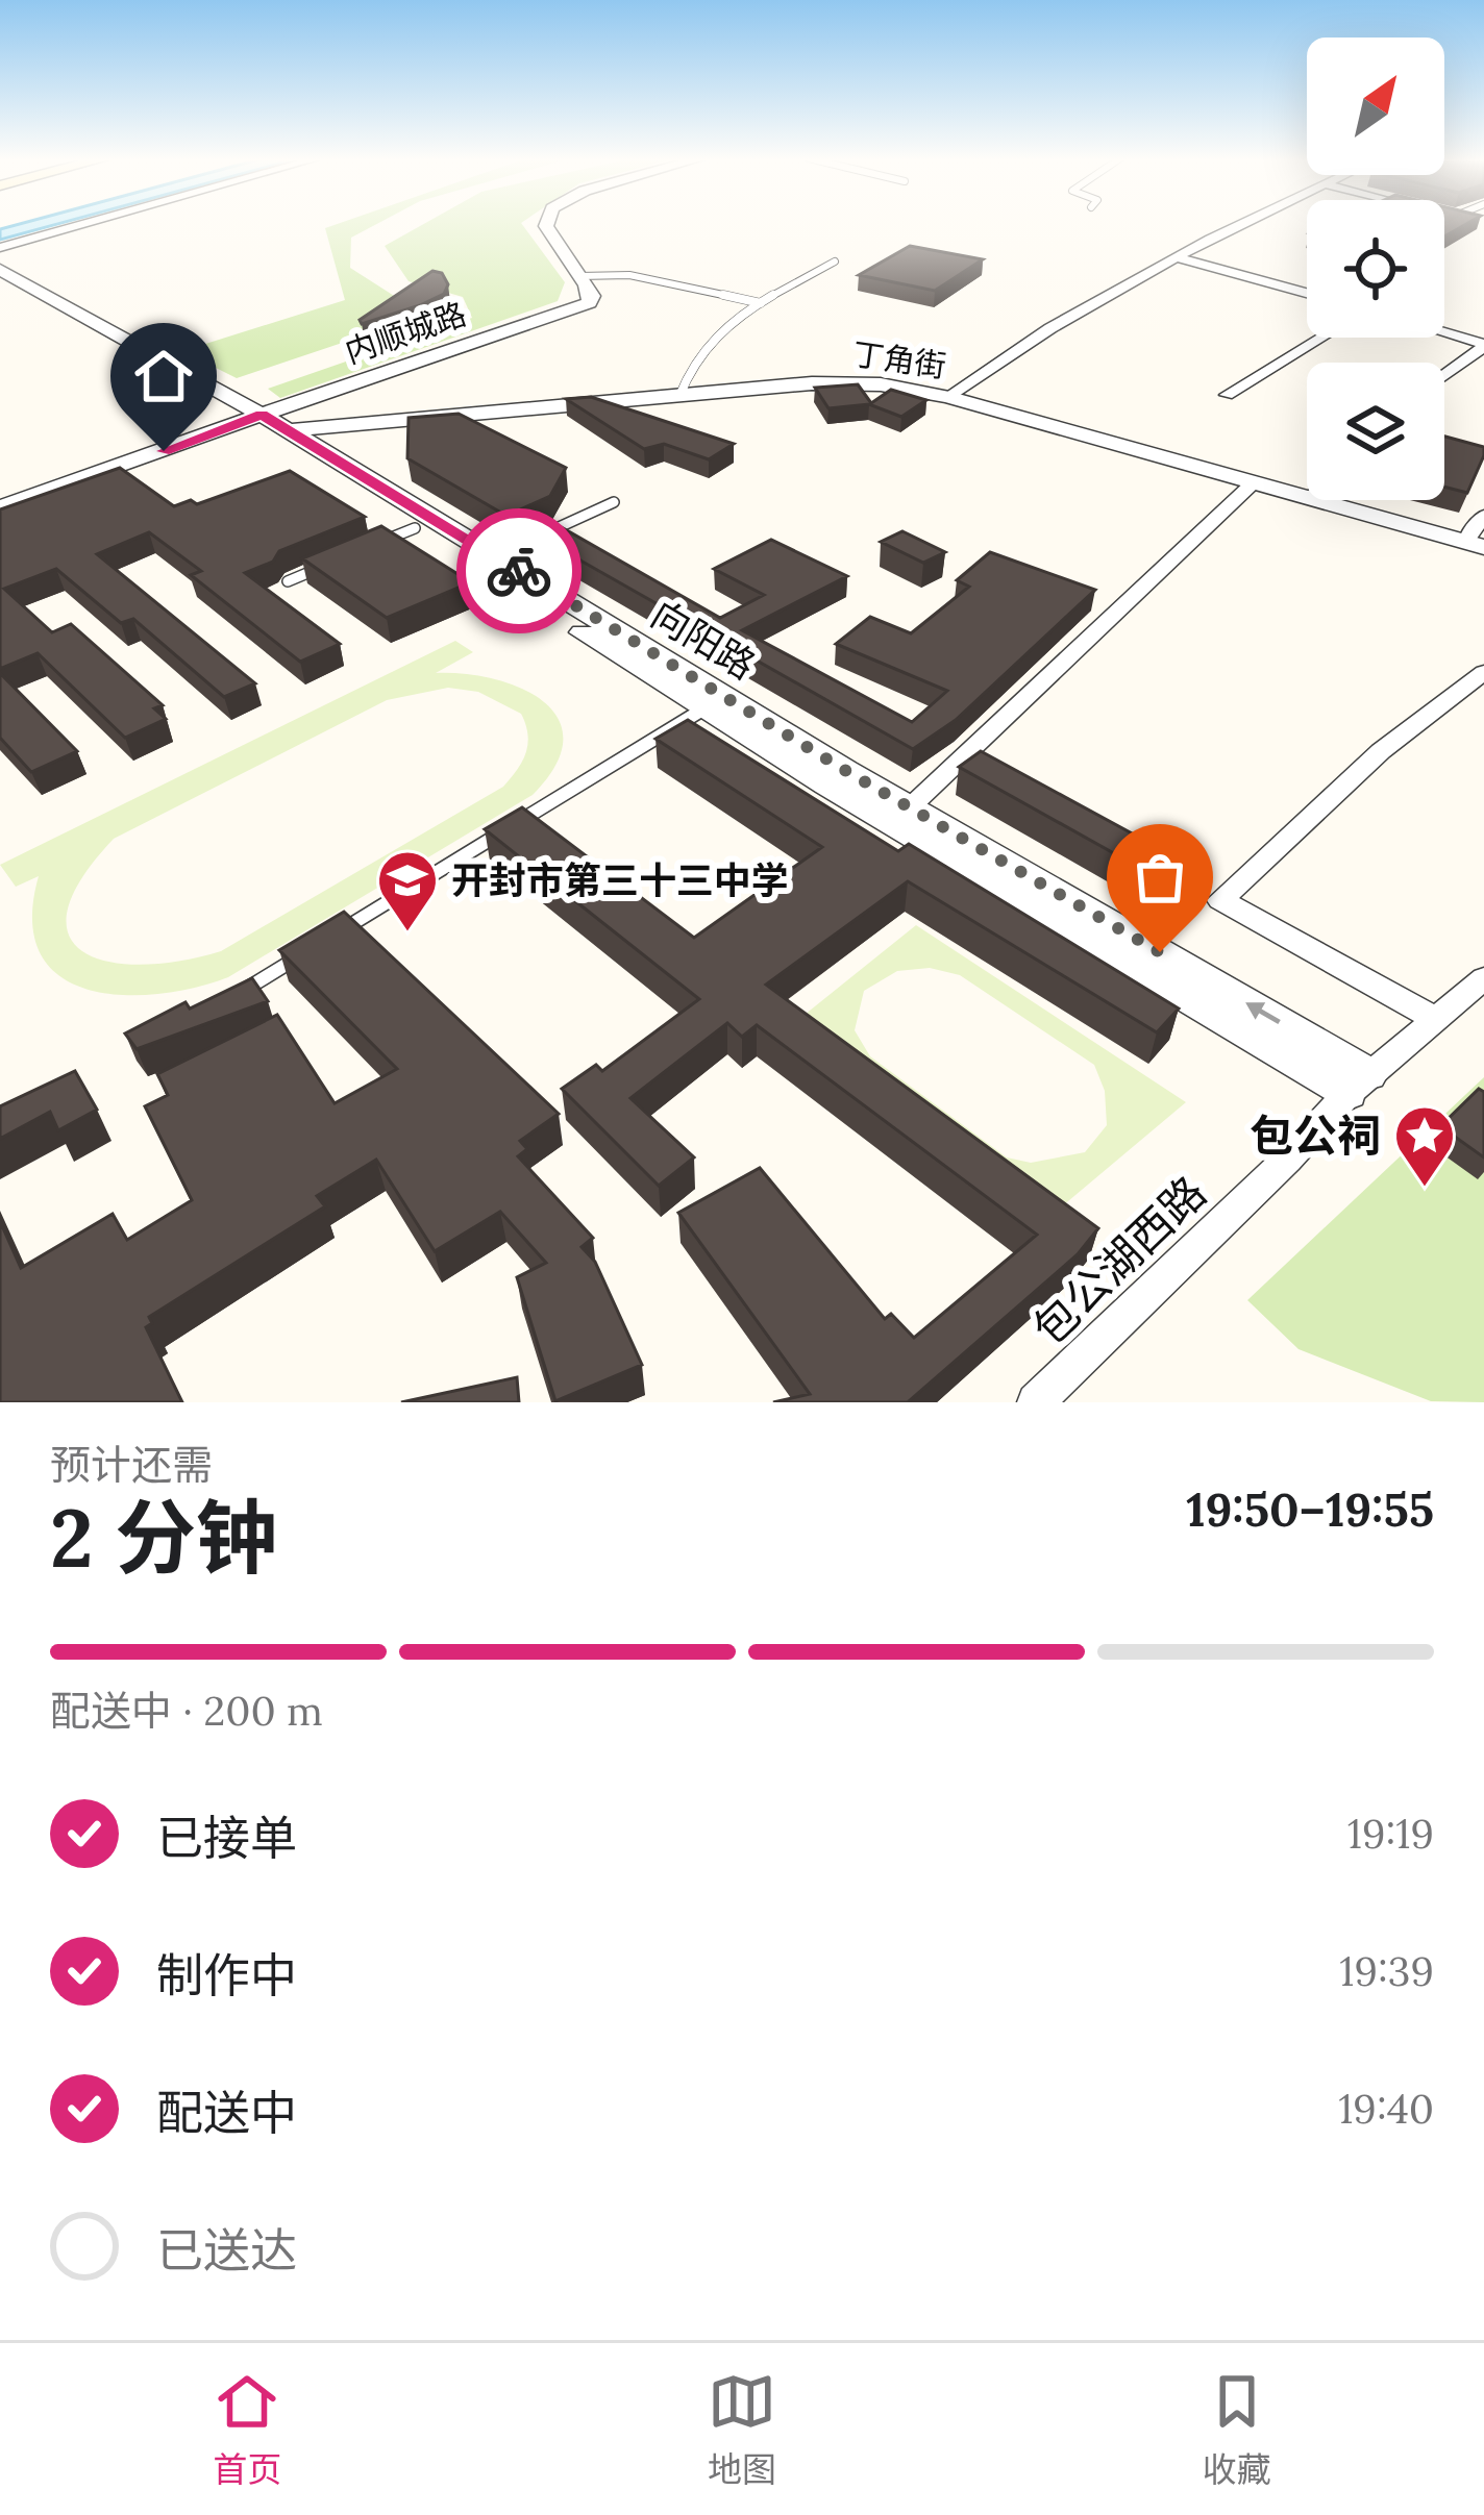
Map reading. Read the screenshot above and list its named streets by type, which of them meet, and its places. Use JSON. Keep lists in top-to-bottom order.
{
  "streets": {
    "street": [
      "内顺城路",
      "丁角街",
      "向阳路",
      "包公湖西路"
    ]
  },
  "crossings": [
    ["内顺城路", "丁角街"],
    ["内顺城路", "向阳路"],
    ["丁角街", "向阳路"],
    ["向阳路", "包公湖西路"]
  ],
  "places": {
    "school or university": ["开封市第三十三中学"],
    "place": ["包公祠"]
  },
  "north": "top right",
  "page": {
    "heading": ["2 分钟", "预计还需", "19:50–19:55"],
    "bar": "配送中 · 200 m",
    "list": [
      ["已接单", "19:19"],
      ["制作中", "19:39"],
      ["配送中", "19:40"],
      "已送达"
    ],
    "tabs": ["首页", "地图", "收藏"]
  }
}
